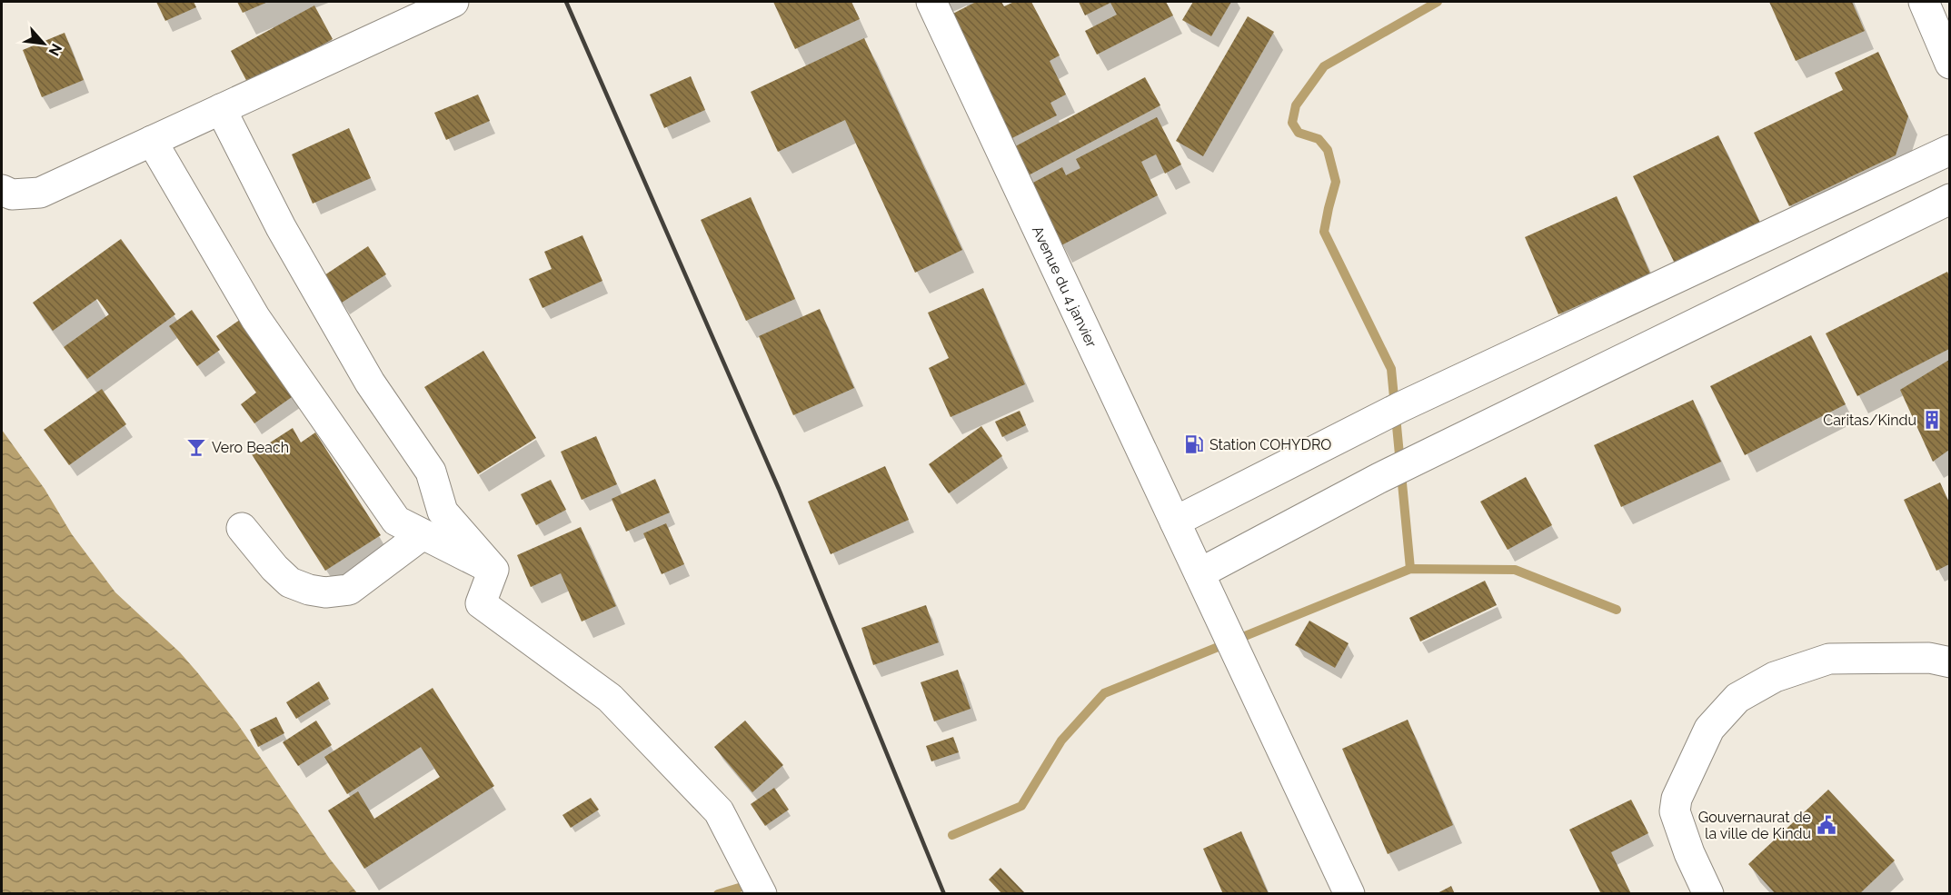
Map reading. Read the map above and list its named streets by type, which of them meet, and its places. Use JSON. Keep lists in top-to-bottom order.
{
  "streets": {
    "street": ["Avenue du 4 janvier"]
  },
  "places": {
    "building": ["Caritas/Kindu"],
    "fuel station": ["Station COHYDRO"],
    "bar": ["Vero Beach"],
    "public building": ["Gouvernaurat de la ville de Kindu"]
  },
  "north": "bottom right"
}
